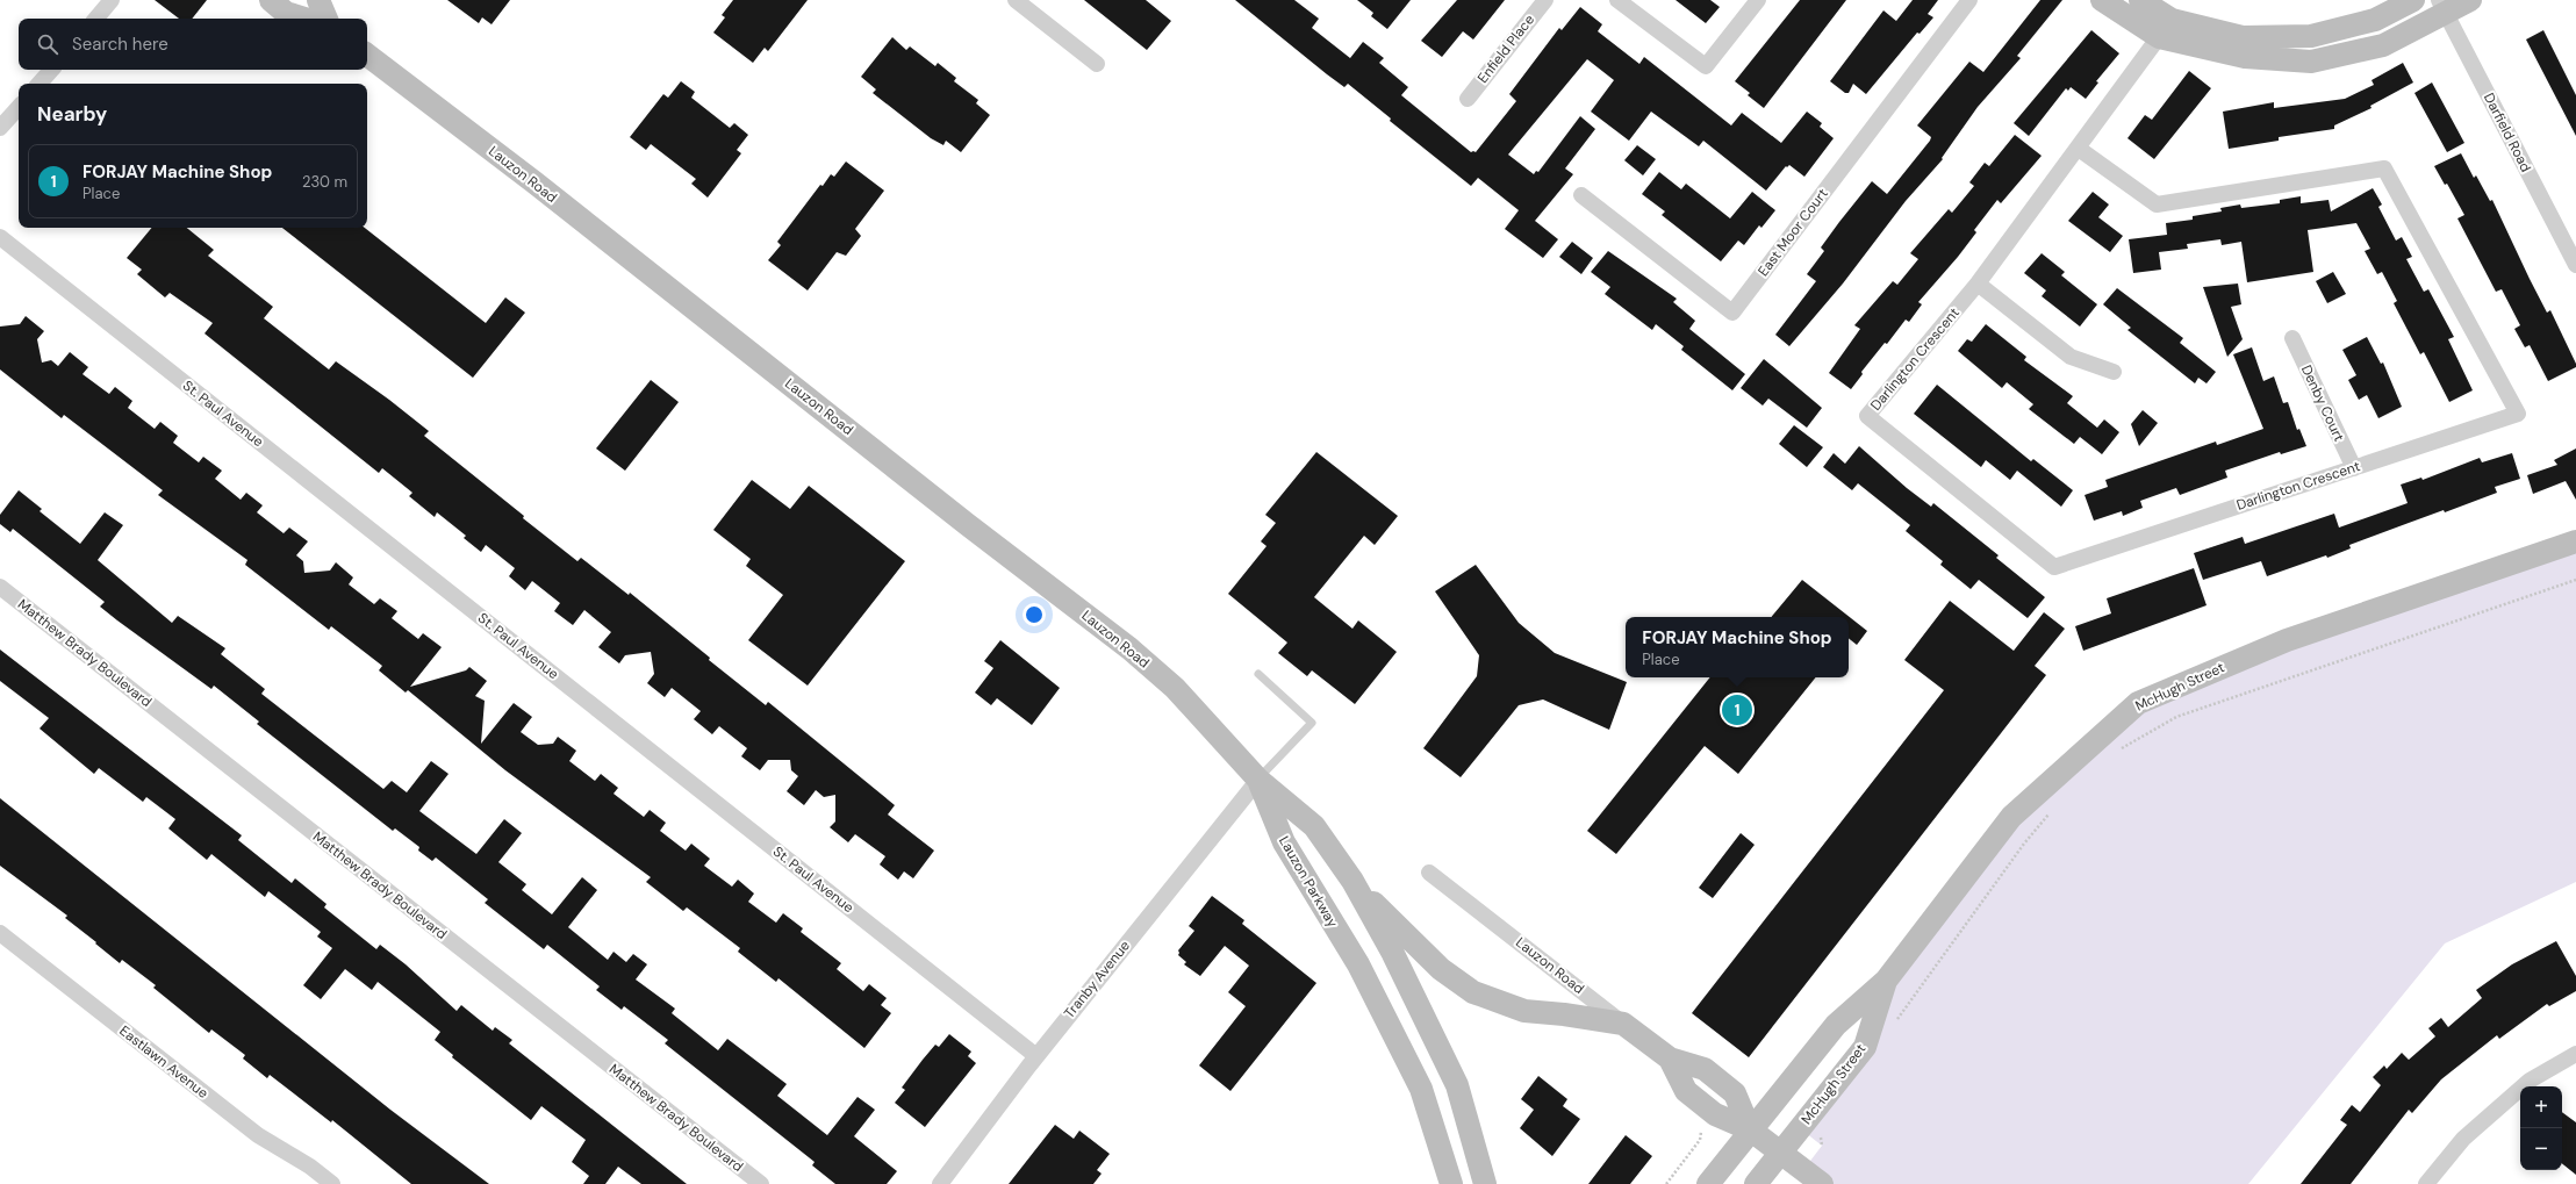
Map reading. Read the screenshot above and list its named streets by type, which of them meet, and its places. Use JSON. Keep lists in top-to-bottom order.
{
  "streets": {
    "main road": ["Lauzon Road", "McHugh Street", "Lauzon Parkway"],
    "street": [
      "Enfield Place",
      "Darfield Road",
      "East Moor Court",
      "Darlington Crescent",
      "Denby Court",
      "St. Paul Avenue",
      "Matthew Brady Boulevard",
      "Tranby Avenue",
      "Eastlawn Avenue"
    ]
  },
  "crossings": [
    ["Lauzon Road", "McHugh Street"],
    ["Lauzon Road", "Lauzon Parkway"],
    ["Lauzon Road", "Tranby Avenue"],
    ["Darlington Crescent", "Denby Court"],
    ["St. Paul Avenue", "Tranby Avenue"],
    ["Lauzon Parkway", "Tranby Avenue"]
  ],
  "page": {
    "search": "Search here",
    "heading": "Nearby",
    "list": [
      {
        "mark": "1",
        "name": "FORJAY Machine Shop",
        "note": "Place",
        "value": "230 m"
      }
    ],
    "popup": ["FORJAY Machine Shop", "Place"],
    "pins": "1",
    "map_buttons": ["+", "−"]
  }
}
